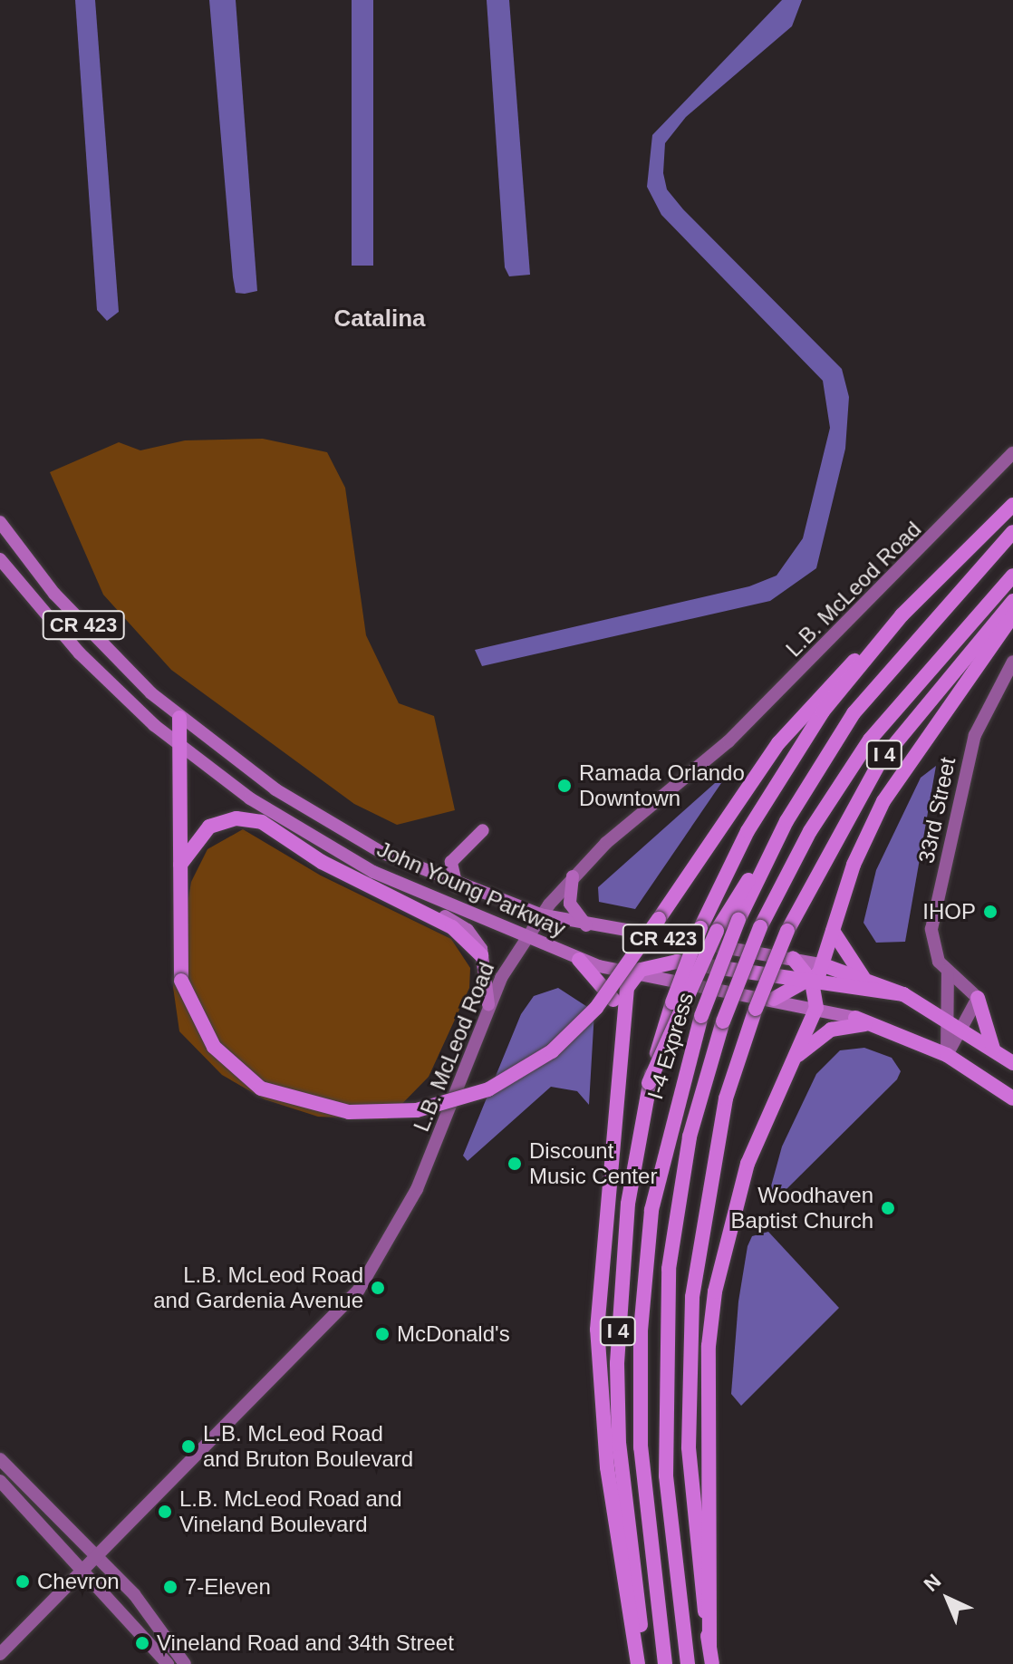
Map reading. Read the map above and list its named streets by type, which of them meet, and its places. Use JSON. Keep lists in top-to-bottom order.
{
  "streets": {
    "highway": [
      "CR 423",
      "I 4",
      "John Young Parkway",
      "I-4 Express"
    ],
    "street": ["L.B. McLeod Road", "33rd Street"]
  },
  "crossings": [
    ["L.B. McLeod Road", "John Young Parkway"],
    ["33rd Street", "John Young Parkway"]
  ],
  "districts": ["Catalina"],
  "places": [
    "Ramada Orlando Downtown",
    "IHOP",
    "Discount Music Center",
    "Woodhaven Baptist Church",
    "L.B. McLeod Road and Gardenia Avenue",
    "McDonald's",
    "L.B. McLeod Road and Bruton Boulevard",
    "L.B. McLeod Road and Vineland Boulevard",
    "Chevron",
    "7-Eleven",
    "Vineland Road and 34th Street"
  ],
  "north": "top left"
}
